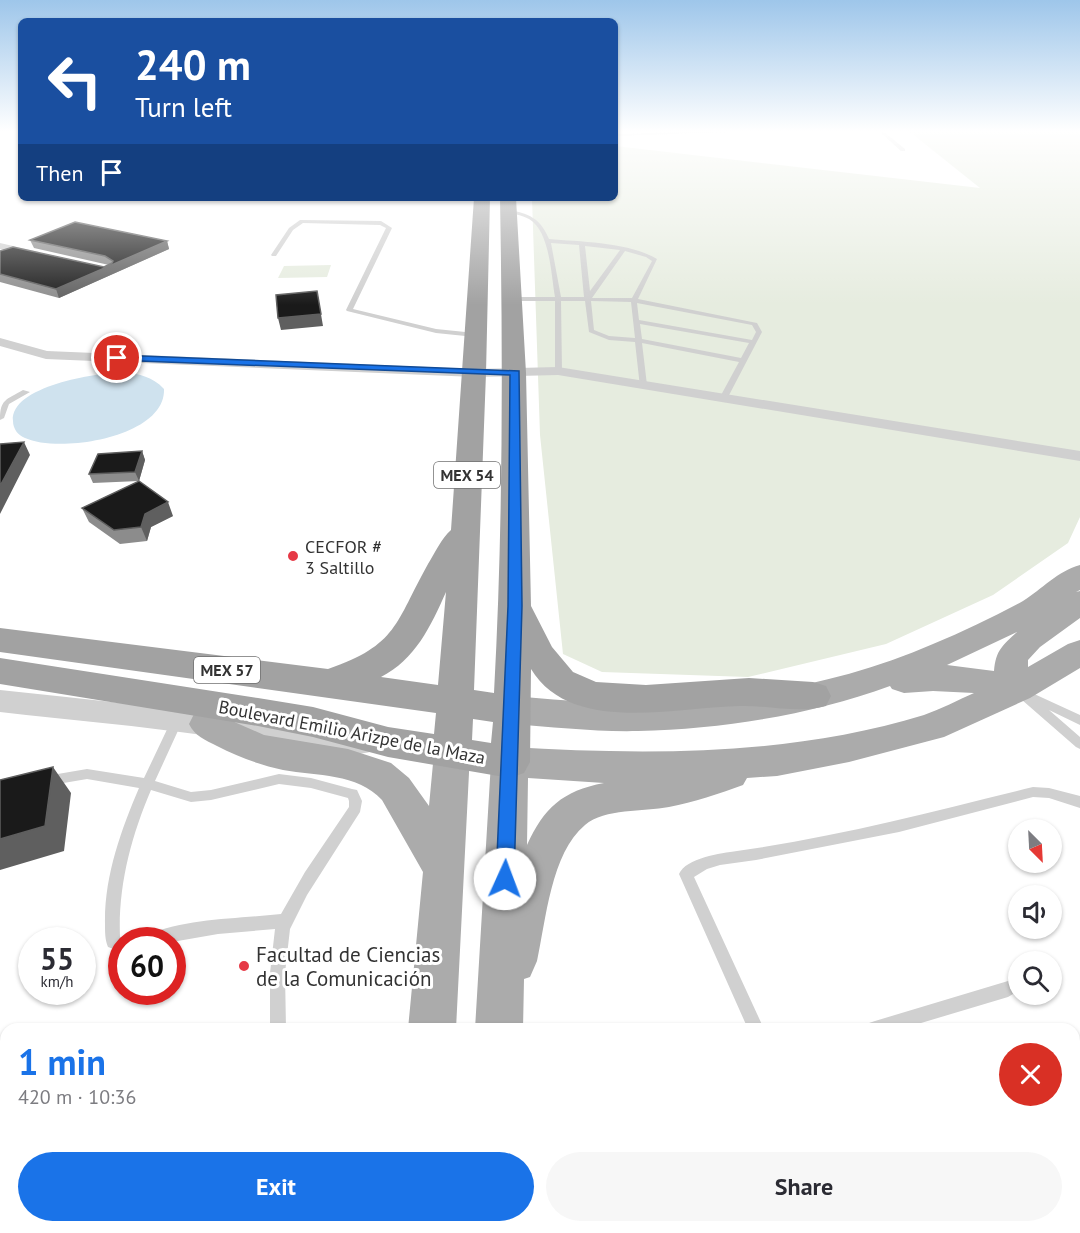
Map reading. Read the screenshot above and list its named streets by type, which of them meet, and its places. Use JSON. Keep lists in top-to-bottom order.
{
  "streets": {
    "highway": ["MEX 54", "MEX 57", "Boulevard Emilio Arizpe de la Maza"]
  },
  "crossings": [
    ["MEX 54", "Boulevard Emilio Arizpe de la Maza"]
  ],
  "places": ["CECFOR # 3 Saltillo", "Facultad de Ciencias de la Comunicación"],
  "north": "bottom right",
  "page": {
    "turn": ["240 m", "Turn left"],
    "then": "Then",
    "speed": "55 km/h",
    "limit": "60",
    "heading": ["1 min", "420 m · 10:36"],
    "buttons": ["Exit", "Share"]
  }
}
